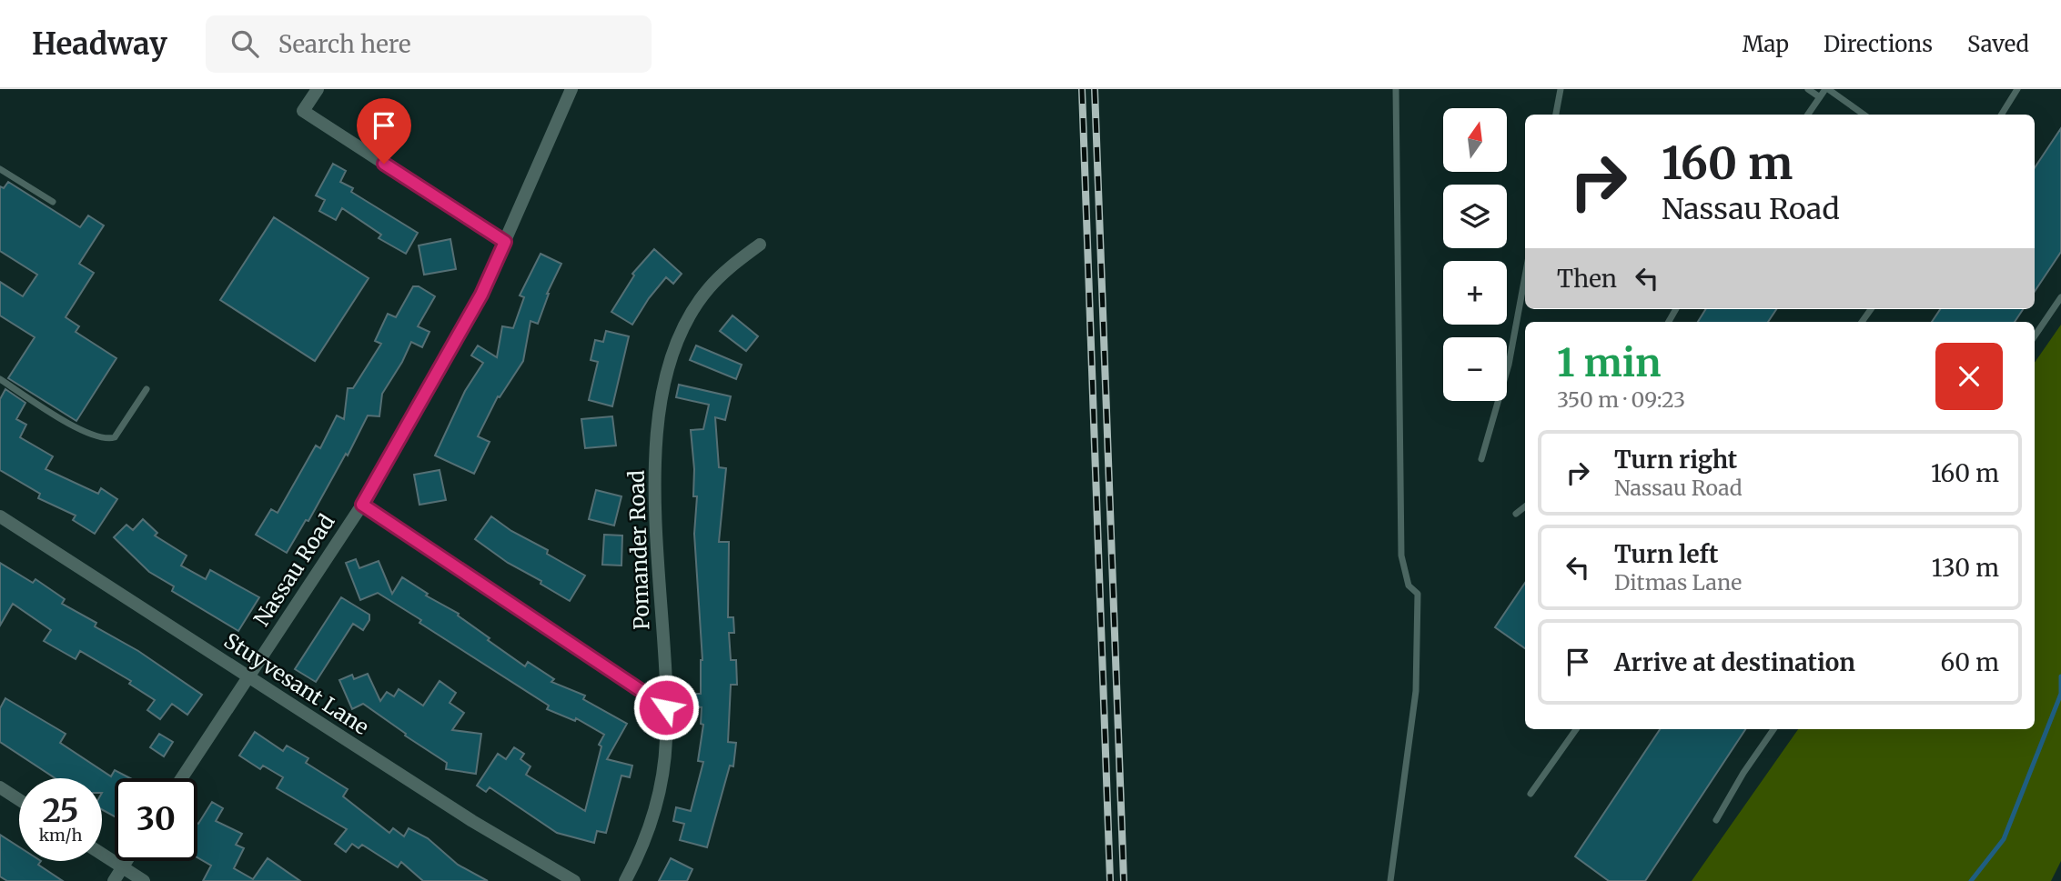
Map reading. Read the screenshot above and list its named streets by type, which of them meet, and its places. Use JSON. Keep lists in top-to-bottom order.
{
  "streets": {
    "street": ["Pomander Road", "Nassau Road", "Stuyvesant Lane"]
  },
  "crossings": [
    ["Nassau Road", "Stuyvesant Lane"]
  ],
  "north": "top",
  "page": {
    "header": "Headway",
    "search": "Search here",
    "nav": ["Map", "Directions", "Saved"],
    "map_buttons": ["+", "−"],
    "turn": ["160 m", "Nassau Road"],
    "then": "Then",
    "heading": ["1 min", "350 m · 09:23"],
    "list": [
      {
        "name": "Turn right",
        "note": "Nassau Road",
        "value": "160 m"
      },
      {
        "name": "Turn left",
        "note": "Ditmas Lane",
        "value": "130 m"
      },
      {
        "name": "Arrive at destination",
        "value": "60 m"
      }
    ],
    "speed": "25 km/h",
    "limit": "30"
  }
}
